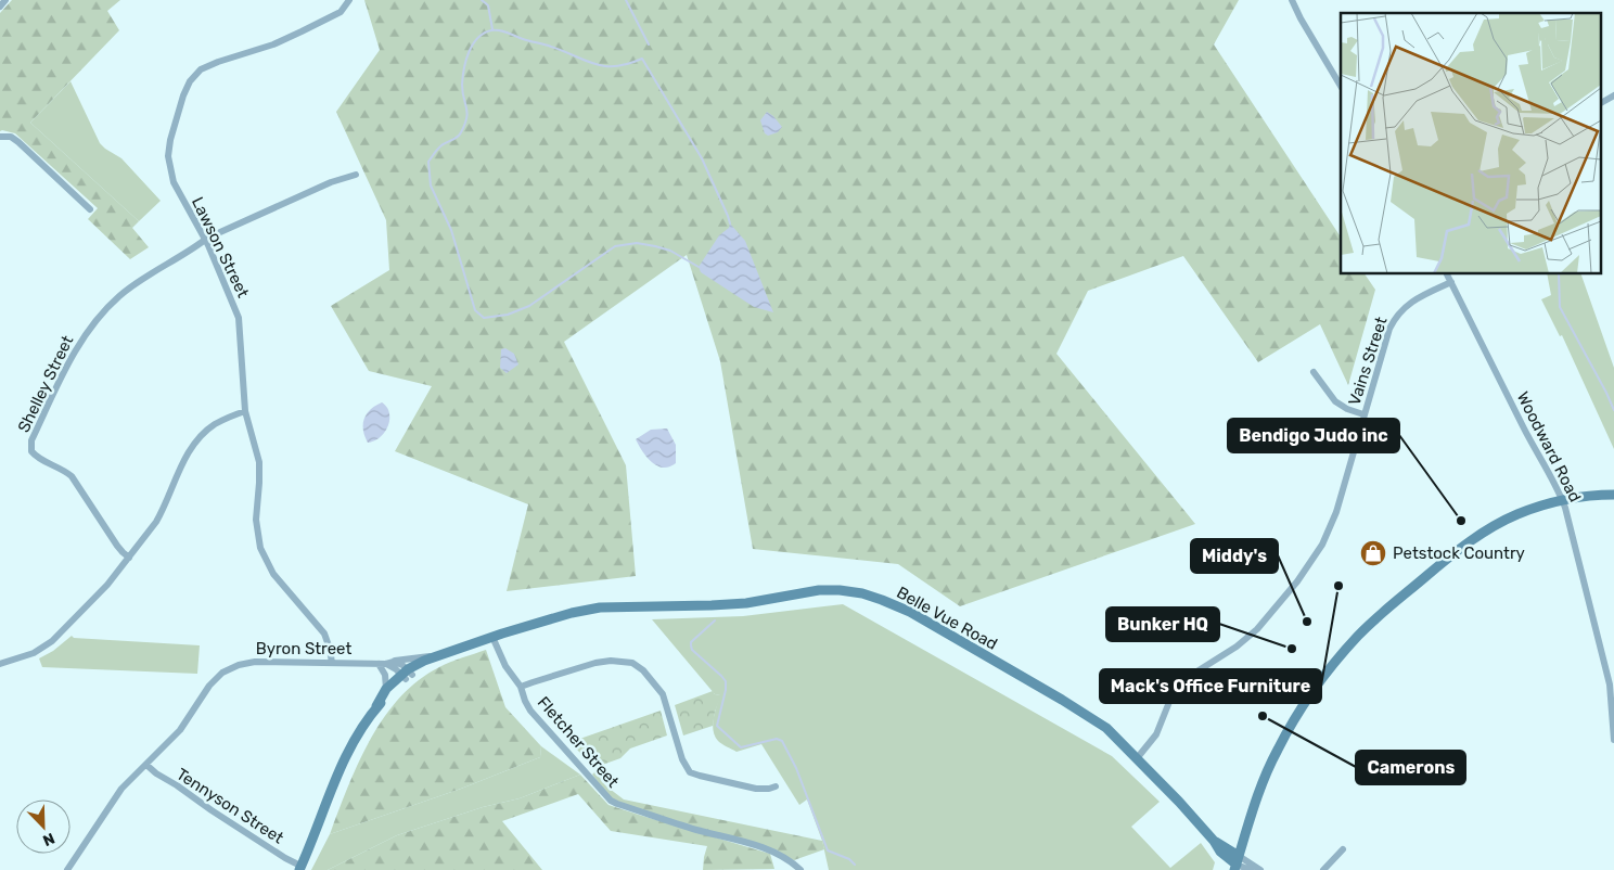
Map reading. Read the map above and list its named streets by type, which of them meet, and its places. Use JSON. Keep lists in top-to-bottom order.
{
  "streets": {
    "street": [
      "Lawson Street",
      "Vains Street",
      "Shelley Street",
      "Woodward Road",
      "Belle Vue Road",
      "Byron Street",
      "Fletcher Street",
      "Tennyson Street"
    ]
  },
  "crossings": [
    ["Lawson Street", "Shelley Street"],
    ["Lawson Street", "Byron Street"],
    ["Vains Street", "Woodward Road"],
    ["Vains Street", "Belle Vue Road"],
    ["Belle Vue Road", "Byron Street"],
    ["Belle Vue Road", "Fletcher Street"],
    ["Byron Street", "Tennyson Street"]
  ],
  "places": {
    "other": [
      "Bendigo Judo inc",
      "Mack's Office Furniture",
      "Middy's",
      "Bunker HQ",
      "Camerons"
    ],
    "shop": ["Petstock Country"]
  },
  "north": "bottom right"
}
